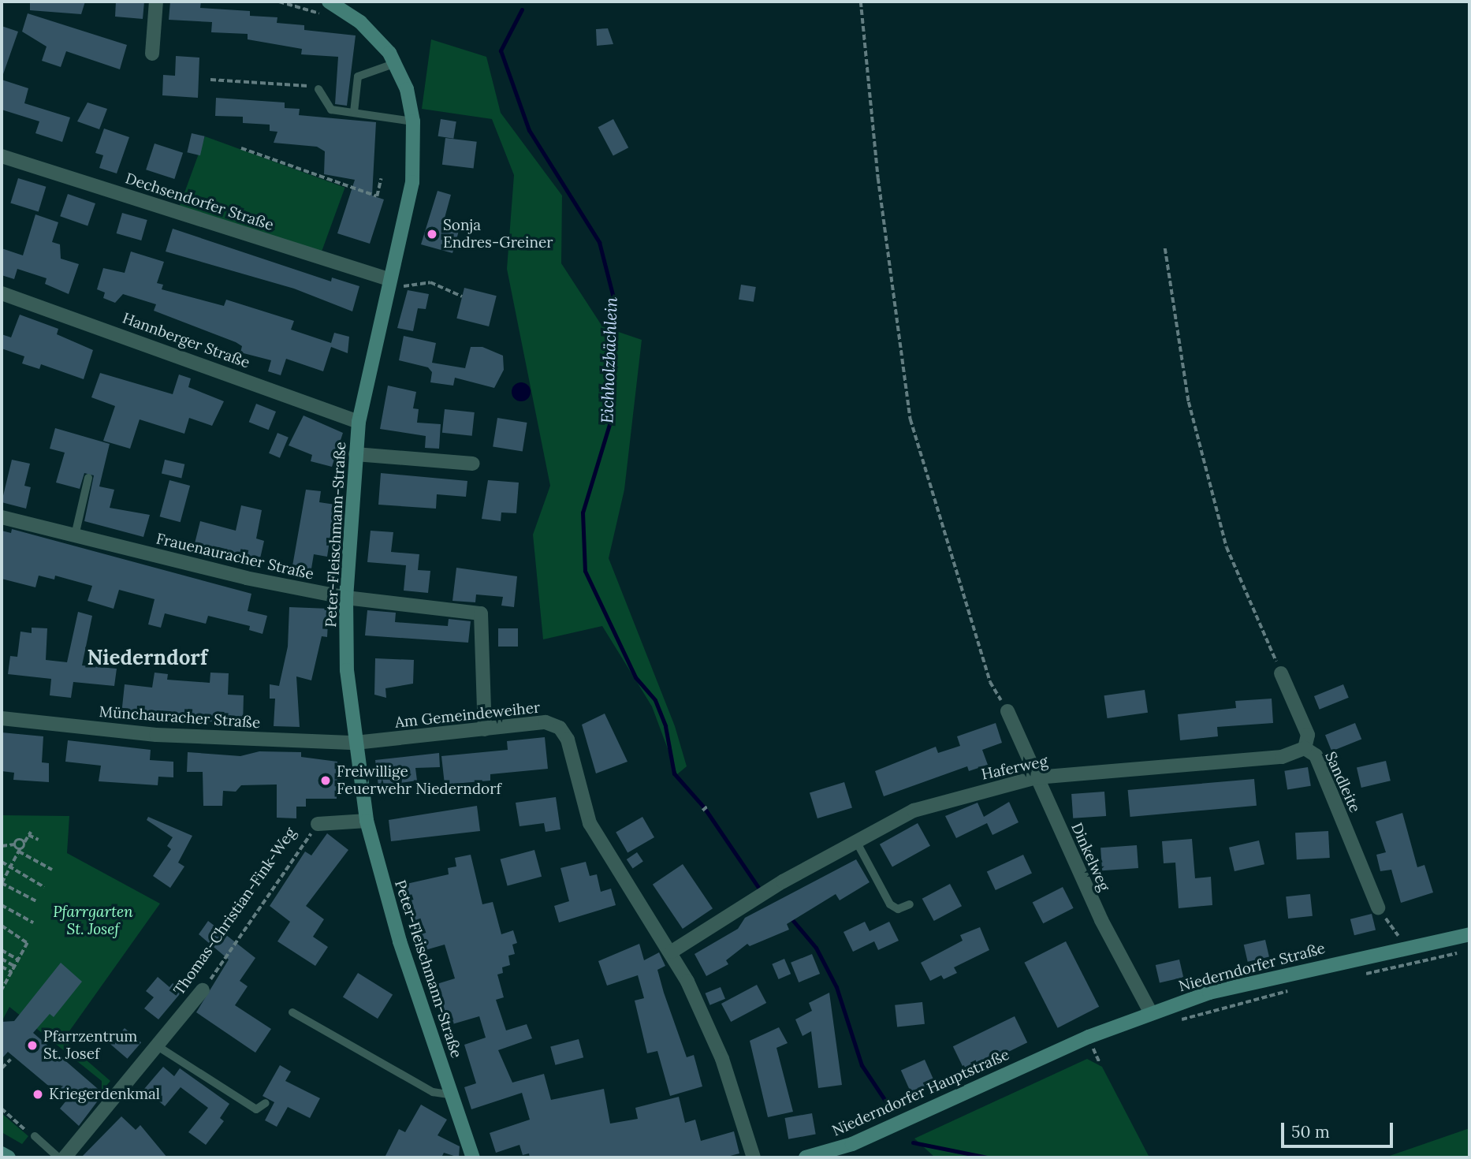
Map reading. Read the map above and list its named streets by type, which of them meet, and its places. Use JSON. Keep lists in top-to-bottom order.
{
  "streets": {
    "street": [
      "Dechsendorfer Straße",
      "Hannberger Straße",
      "Peter-Fleischmann-Straße",
      "Frauenauracher Straße",
      "Am Gemeindeweiher",
      "Münchauracher Straße",
      "Haferweg",
      "Sandleite",
      "Dinkelweg",
      "Thomas-Christian-Fink-Weg",
      "Niederndorfer Straße",
      "Niederndorfer Hauptstraße"
    ]
  },
  "crossings": [
    ["Dechsendorfer Straße", "Peter-Fleischmann-Straße"],
    ["Hannberger Straße", "Peter-Fleischmann-Straße"],
    ["Peter-Fleischmann-Straße", "Frauenauracher Straße"],
    ["Peter-Fleischmann-Straße", "Am Gemeindeweiher"],
    ["Peter-Fleischmann-Straße", "Münchauracher Straße"],
    ["Peter-Fleischmann-Straße", "Thomas-Christian-Fink-Weg"],
    ["Frauenauracher Straße", "Am Gemeindeweiher"],
    ["Am Gemeindeweiher", "Münchauracher Straße"],
    ["Am Gemeindeweiher", "Haferweg"],
    ["Haferweg", "Sandleite"],
    ["Haferweg", "Dinkelweg"],
    ["Dinkelweg", "Niederndorfer Straße"],
    ["Niederndorfer Straße", "Niederndorfer Hauptstraße"]
  ],
  "districts": ["Niederndorf"],
  "water": ["Eichholzbächlein"],
  "parks": ["Pfarrgarten St. Josef"],
  "places": [
    "Sonja Endres-Greiner",
    "Freiwillige Feuerwehr Niederndorf",
    "Pfarrzentrum St. Josef",
    "Kriegerdenkmal"
  ],
  "scale_bar": "50 m"
}
